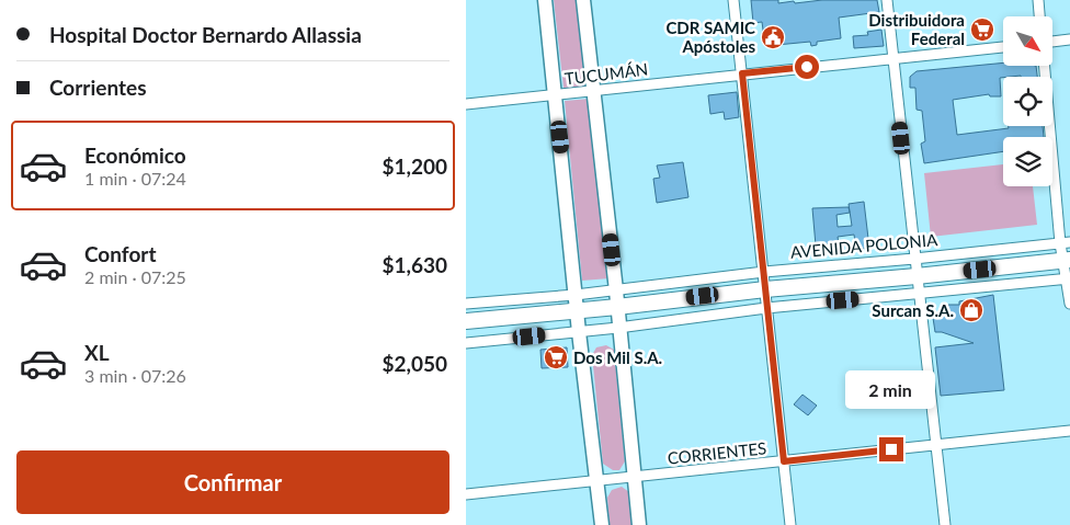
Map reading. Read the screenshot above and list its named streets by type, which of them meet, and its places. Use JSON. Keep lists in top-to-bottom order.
{
  "streets": {
    "main road": ["AVENIDA POLONIA"],
    "street": ["TUCUMÁN", "CORRIENTES"]
  },
  "places": {
    "supermarket": ["Distribuidora Federal", "Dos Mil S.A."],
    "public building": ["CDR SAMIC Apóstoles"],
    "shop": ["Surcan S.A."]
  },
  "north": "bottom right",
  "page": {
    "banner": ["Hospital Doctor Bernardo Allassia", "Corrientes"],
    "list": [
      {
        "name": "Económico",
        "note": "1 min · 07:24",
        "value": "$1,200"
      },
      {
        "name": "Confort",
        "note": "2 min · 07:25",
        "value": "$1,630"
      },
      {
        "name": "XL",
        "note": "3 min · 07:26",
        "value": "$2,050"
      }
    ],
    "bubble": "2 min",
    "buttons": "Confirmar"
  }
}
